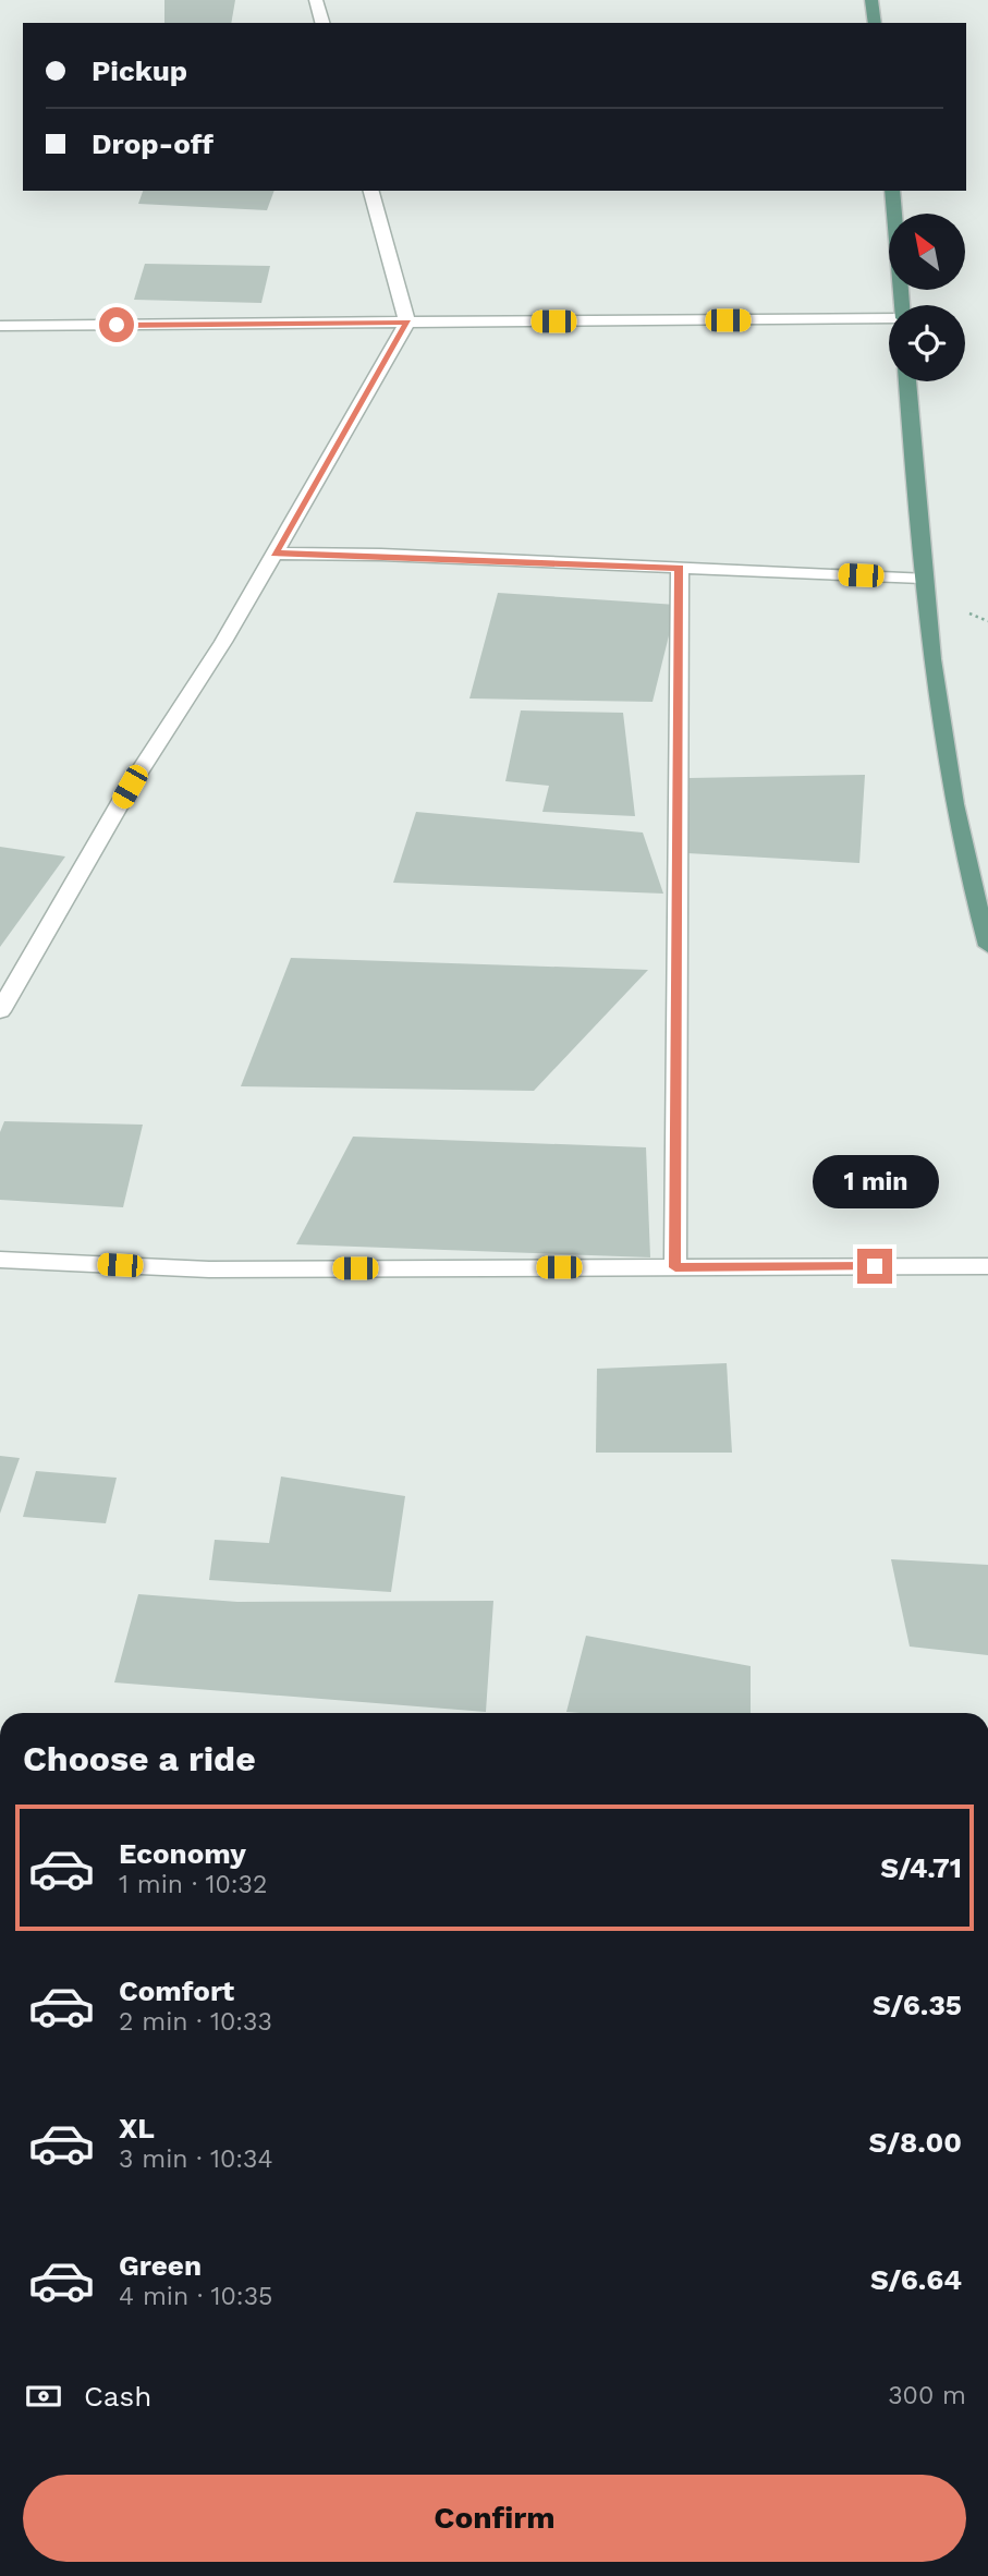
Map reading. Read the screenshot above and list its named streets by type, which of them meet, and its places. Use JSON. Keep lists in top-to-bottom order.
{
  "north": "top left",
  "page": {
    "banner": ["Pickup", "Drop-off"],
    "bubble": "1 min",
    "heading": "Choose a ride",
    "list": [
      {
        "name": "Economy",
        "note": "1 min · 10:32",
        "value": "S/4.71"
      },
      {
        "name": "Comfort",
        "note": "2 min · 10:33",
        "value": "S/6.35"
      },
      {
        "name": "XL",
        "note": "3 min · 10:34",
        "value": "S/8.00"
      },
      {
        "name": "Green",
        "note": "4 min · 10:35",
        "value": "S/6.64"
      }
    ],
    "pay": ["Cash", "300 m"],
    "buttons": "Confirm"
  }
}
